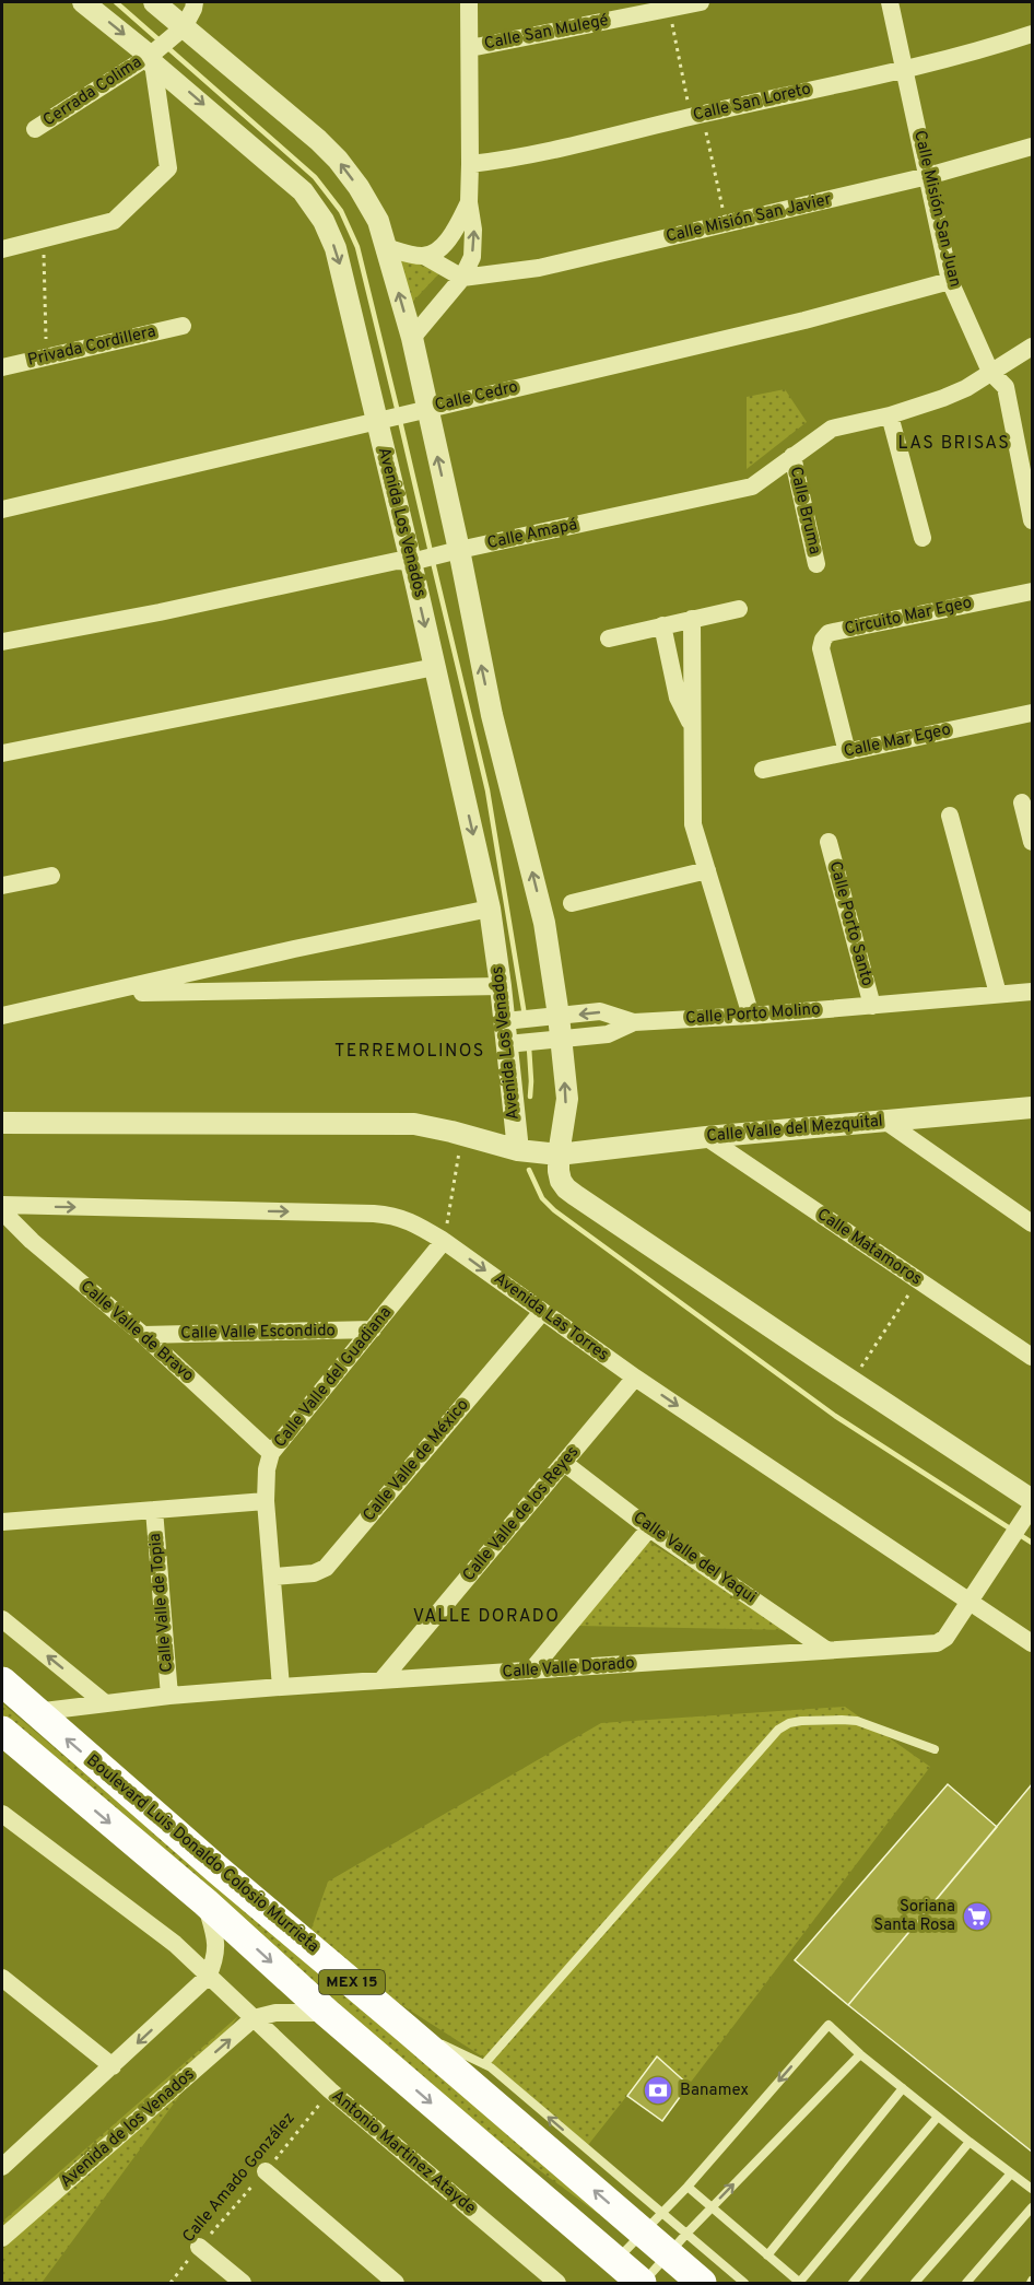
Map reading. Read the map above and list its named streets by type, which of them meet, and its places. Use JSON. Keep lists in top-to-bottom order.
{
  "streets": {
    "highway": ["Boulevard Luis Donaldo Colosio Murrieta", "MEX 15"],
    "street": [
      "Calle San Mulegé",
      "Cerrada Colima",
      "Calle San Loreto",
      "Calle Misión San Juan",
      "Calle Misión San Javier",
      "Privada Cordillera",
      "Calle Cedro",
      "Calle Bruma",
      "Avenida Los Venados",
      "Calle Amapá",
      "Circuito Mar Egeo",
      "Calle Mar Egeo",
      "Calle Porto Santo",
      "Calle Porto Molino",
      "Calle Valle del Mezquital",
      "Calle Matamoros",
      "Avenida Las Torres",
      "Calle Valle de Bravo",
      "Calle Valle Escondido",
      "Calle Valle del Guadiana",
      "Calle Valle de México",
      "Calle Valle de los Reyes",
      "Calle Valle del Yaqui",
      "Calle Valle de Topia",
      "Calle Valle Dorado",
      "Avenida de los Venados",
      "Antonio Martinez Atayde"
    ],
    "path": ["Calle Amado González"]
  },
  "crossings": [
    ["Cerrada Colima", "Avenida Los Venados"],
    ["Calle San Loreto", "Calle Misión San Juan"],
    ["Calle Misión San Juan", "Calle Misión San Javier"],
    ["Calle Misión San Juan", "Calle Cedro"],
    ["Calle Misión San Juan", "Calle Amapá"],
    ["Calle Cedro", "Avenida Los Venados"],
    ["Calle Bruma", "Calle Amapá"],
    ["Avenida Los Venados", "Calle Amapá"],
    ["Avenida Los Venados", "Calle Porto Molino"],
    ["Avenida Los Venados", "Calle Valle del Mezquital"],
    ["Circuito Mar Egeo", "Calle Mar Egeo"],
    ["Calle Porto Santo", "Calle Porto Molino"],
    ["Calle Valle del Mezquital", "Calle Matamoros"],
    ["Avenida Las Torres", "Calle Valle del Guadiana"],
    ["Avenida Las Torres", "Calle Valle de México"],
    ["Avenida Las Torres", "Calle Valle de los Reyes"],
    ["Avenida Las Torres", "Calle Valle Dorado"],
    ["Calle Valle de Bravo", "Calle Valle Escondido"],
    ["Calle Valle de Bravo", "Calle Valle del Guadiana"],
    ["Calle Valle Escondido", "Calle Valle del Guadiana"],
    ["Calle Valle de los Reyes", "Calle Valle del Yaqui"],
    ["Calle Valle de los Reyes", "Calle Valle Dorado"],
    ["Calle Valle del Yaqui", "Calle Valle Dorado"],
    ["Calle Valle de Topia", "Calle Valle Dorado"],
    ["Calle Valle Dorado", "Boulevard Luis Donaldo Colosio Murrieta"],
    ["Avenida de los Venados", "Antonio Martinez Atayde"],
    ["Antonio Martinez Atayde", "Calle Amado González"]
  ],
  "districts": ["LAS BRISAS", "TERREMOLINOS", "VALLE DORADO"],
  "places": {
    "supermarket": ["Soriana Santa Rosa"],
    "bank": ["Banamex"]
  }
}
